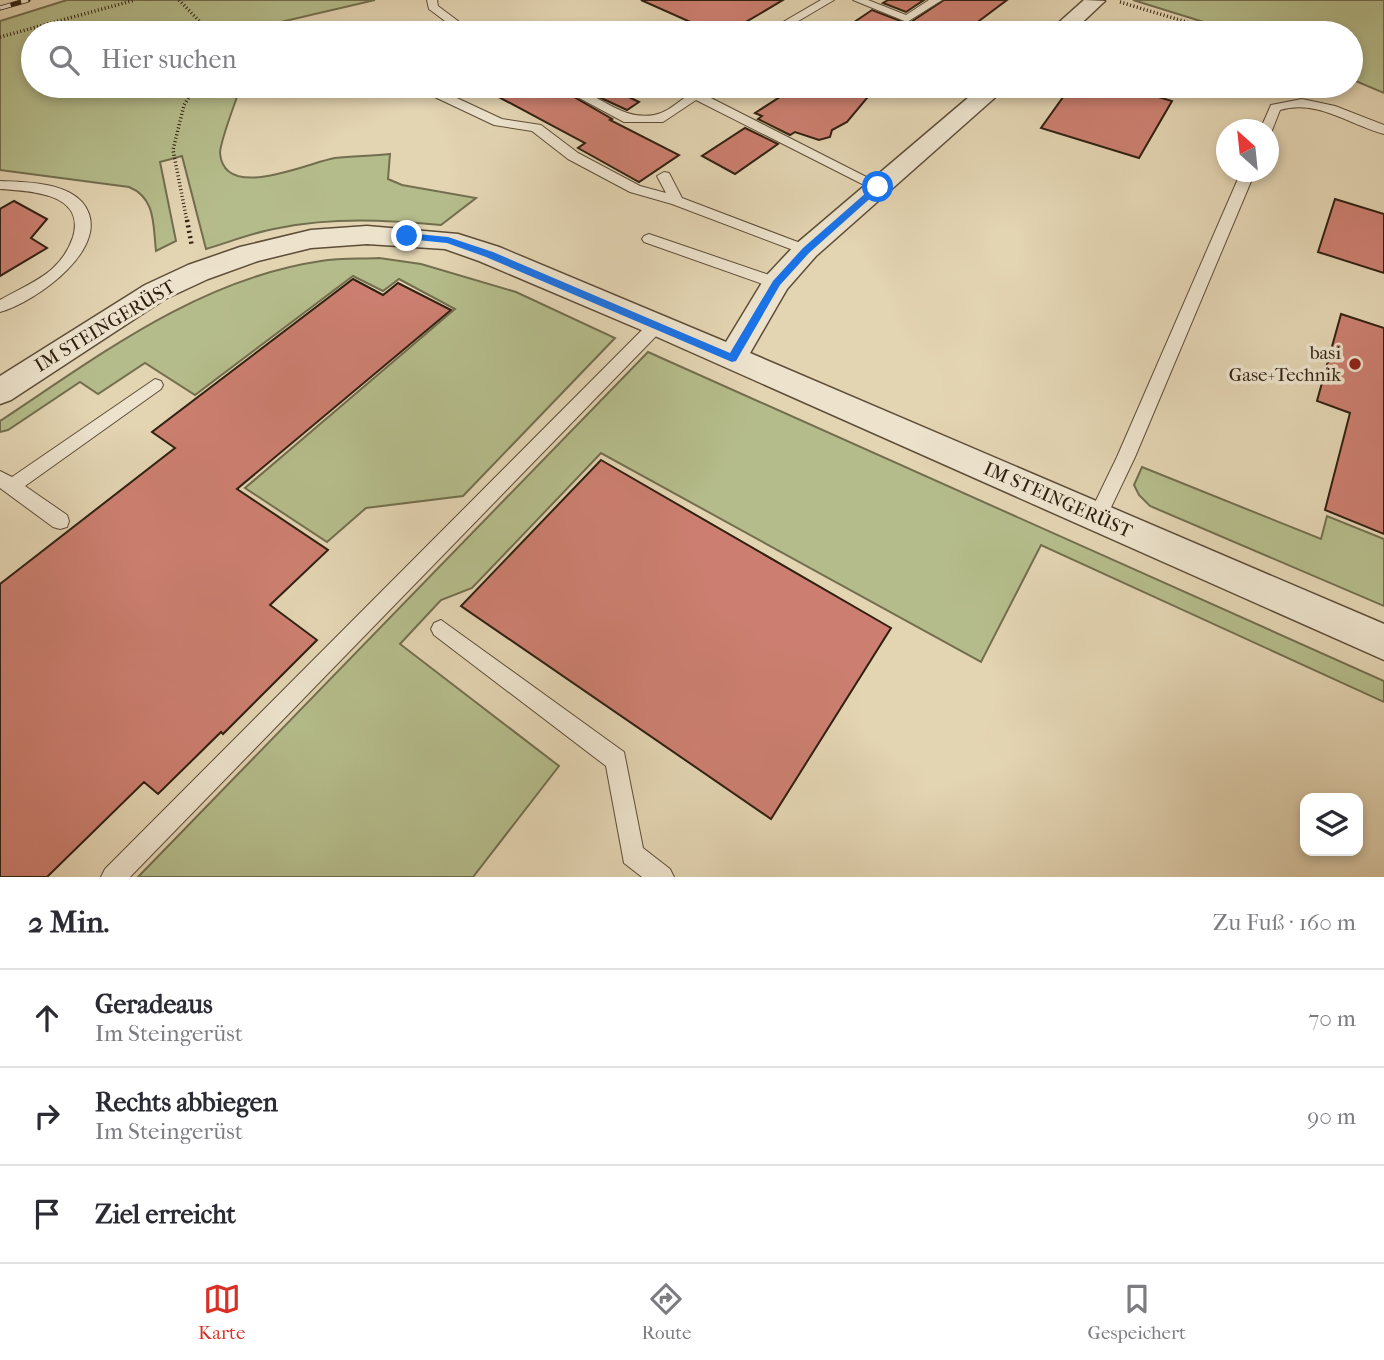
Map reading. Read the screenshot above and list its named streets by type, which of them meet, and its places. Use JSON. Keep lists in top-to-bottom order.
{
  "streets": {
    "street": ["IM STEINGERÜST"]
  },
  "places": ["basi Gase+Technik"],
  "north": "top left",
  "page": {
    "search": "Hier suchen",
    "heading": ["2 Min.", "Zu Fuß · 160 m"],
    "list": [
      ["Geradeaus", "Im Steingerüst", "70 m"],
      ["Rechts abbiegen", "Im Steingerüst", "90 m"],
      "Ziel erreicht"
    ],
    "nav": ["Karte", "Route", "Gespeichert"]
  }
}
